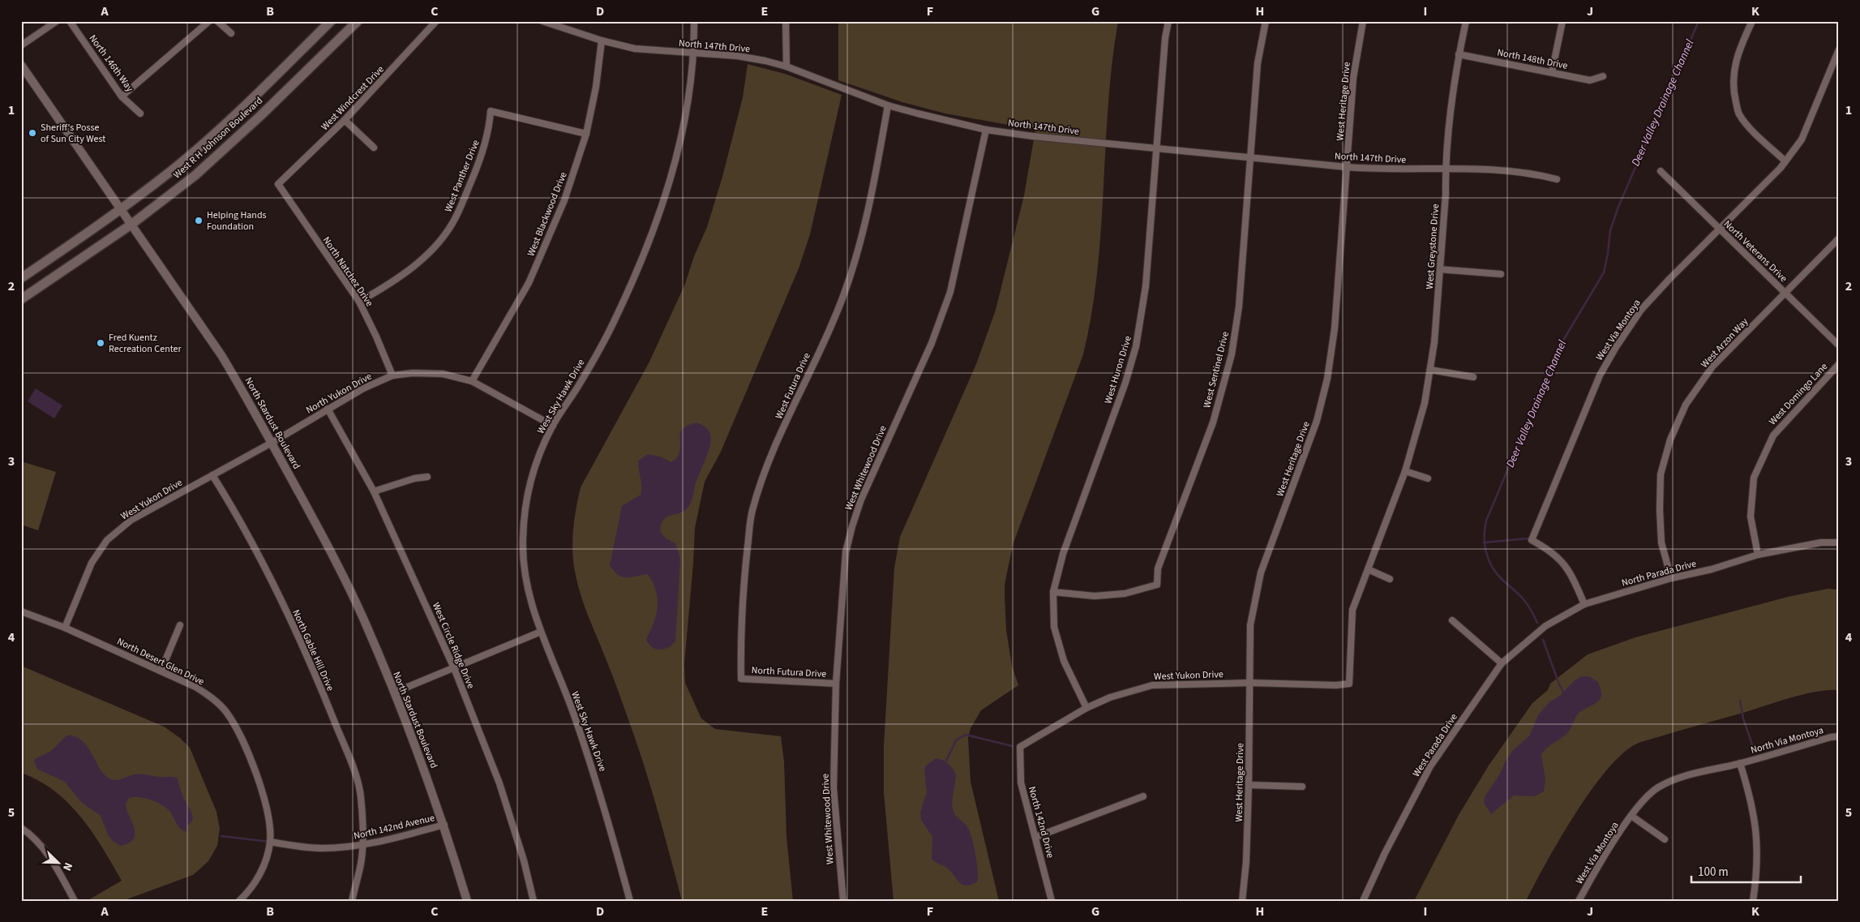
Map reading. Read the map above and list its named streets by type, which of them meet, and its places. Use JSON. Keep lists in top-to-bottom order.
{
  "streets": {
    "main road": ["West R H Johnson Boulevard"],
    "street": [
      "North 147th Drive",
      "North 148th Drive",
      "North 146th Way",
      "West Windcrest Drive",
      "West Heritage Drive",
      "West Panther Drive",
      "West Blackwood Drive",
      "West Greystone Drive",
      "North Veterans Drive",
      "North Natchez Drive",
      "West Via Montoya",
      "West Arzon Way",
      "West Huron Drive",
      "West Sentinel Drive",
      "West Futura Drive",
      "North Yukon Drive",
      "West Domingo Lane",
      "West Sky Hawk Drive",
      "North Stardust Boulevard",
      "West Whitewood Drive",
      "West Yukon Drive",
      "North Parada Drive",
      "West Circle Ridge Drive",
      "North Gable Hill Drive",
      "North Desert Glen Drive",
      "North Futura Drive",
      "North Via Montoya",
      "West Parada Drive",
      "North 142nd Drive",
      "North 142nd Avenue"
    ]
  },
  "crossings": [
    ["North 147th Drive", "West Heritage Drive"],
    ["North 147th Drive", "West Blackwood Drive"],
    ["North 147th Drive", "West Greystone Drive"],
    ["North 147th Drive", "West Huron Drive"],
    ["North 147th Drive", "West Sentinel Drive"],
    ["North 147th Drive", "West Futura Drive"],
    ["North 147th Drive", "West Sky Hawk Drive"],
    ["North 147th Drive", "West Whitewood Drive"],
    ["North 148th Drive", "West Greystone Drive"],
    ["West Windcrest Drive", "North Natchez Drive"],
    ["West Heritage Drive", "West Greystone Drive"],
    ["West Heritage Drive", "West Yukon Drive"],
    ["West R H Johnson Boulevard", "North Stardust Boulevard"],
    ["West Panther Drive", "West Blackwood Drive"],
    ["West Panther Drive", "North Natchez Drive"],
    ["West Blackwood Drive", "North Yukon Drive"],
    ["West Greystone Drive", "West Yukon Drive"],
    ["North Veterans Drive", "West Via Montoya"],
    ["North Veterans Drive", "West Arzon Way"],
    ["North Natchez Drive", "North Yukon Drive"],
    ["West Via Montoya", "North Parada Drive"],
    ["West Via Montoya", "North Via Montoya"],
    ["West Arzon Way", "North Parada Drive"],
    ["West Huron Drive", "West Sentinel Drive"],
    ["West Huron Drive", "West Yukon Drive"],
    ["West Futura Drive", "North Futura Drive"],
    ["North Yukon Drive", "West Sky Hawk Drive"],
    ["North Yukon Drive", "North Stardust Boulevard"],
    ["North Yukon Drive", "West Yukon Drive"],
    ["North Yukon Drive", "West Circle Ridge Drive"],
    ["West Domingo Lane", "North Parada Drive"],
    ["North Stardust Boulevard", "West Yukon Drive"],
    ["North Stardust Boulevard", "North 142nd Avenue"],
    ["West Whitewood Drive", "North Futura Drive"],
    ["West Yukon Drive", "North Gable Hill Drive"],
    ["West Yukon Drive", "North Desert Glen Drive"],
    ["West Yukon Drive", "North 142nd Drive"],
    ["North Parada Drive", "West Parada Drive"],
    ["North Gable Hill Drive", "North 142nd Avenue"],
    ["North Desert Glen Drive", "North 142nd Avenue"]
  ],
  "water": ["Deer Valley Drainage Channel"],
  "places": ["Sheriff's Posse of Sun City West", "Helping Hands Foundation", "Fred Kuentz Recreation Center"],
  "scale_bar": "100 m",
  "north": "bottom right",
  "grid": {
    "columns": [
      "A",
      "B",
      "C",
      "D",
      "E",
      "F",
      "G",
      "H",
      "I",
      "J",
      "K"
    ],
    "rows": [
      "1",
      "2",
      "3",
      "4",
      "5"
    ]
  }
}
